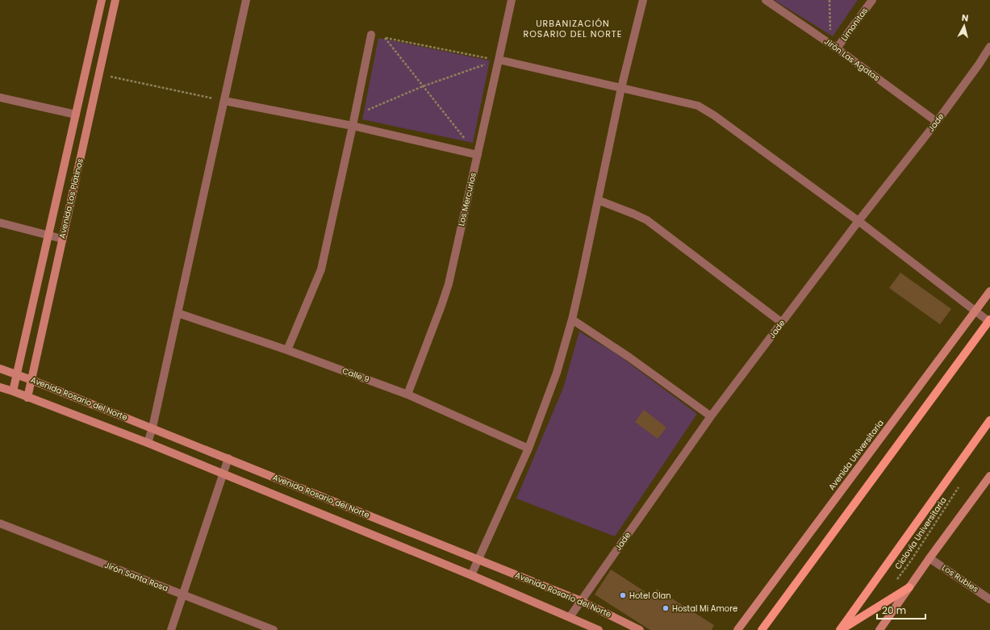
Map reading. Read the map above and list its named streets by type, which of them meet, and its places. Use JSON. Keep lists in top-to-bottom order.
{
  "streets": {
    "street": [
      "Limonitas",
      "Jirón Las Agatas",
      "Jade",
      "Avenida Los Platinos",
      "Los Mercurios",
      "Calle 9",
      "Avenida Rosario del Norte",
      "Avenida Universitaria",
      "Jirón Santa Rosa",
      "Los Rubies"
    ],
    "path": ["Ciclovía Universitaria"]
  },
  "crossings": [
    ["Limonitas", "Jirón Las Agatas"],
    ["Jirón Las Agatas", "Jade"],
    ["Jade", "Avenida Rosario del Norte"],
    ["Avenida Los Platinos", "Avenida Rosario del Norte"],
    ["Los Mercurios", "Calle 9"]
  ],
  "districts": ["URBANIZACIÓN ROSARIO DEL NORTE"],
  "places": ["Hotel Olan", "Hostal Mi Amore"],
  "scale_bar": "20 m",
  "north": "top"
}
